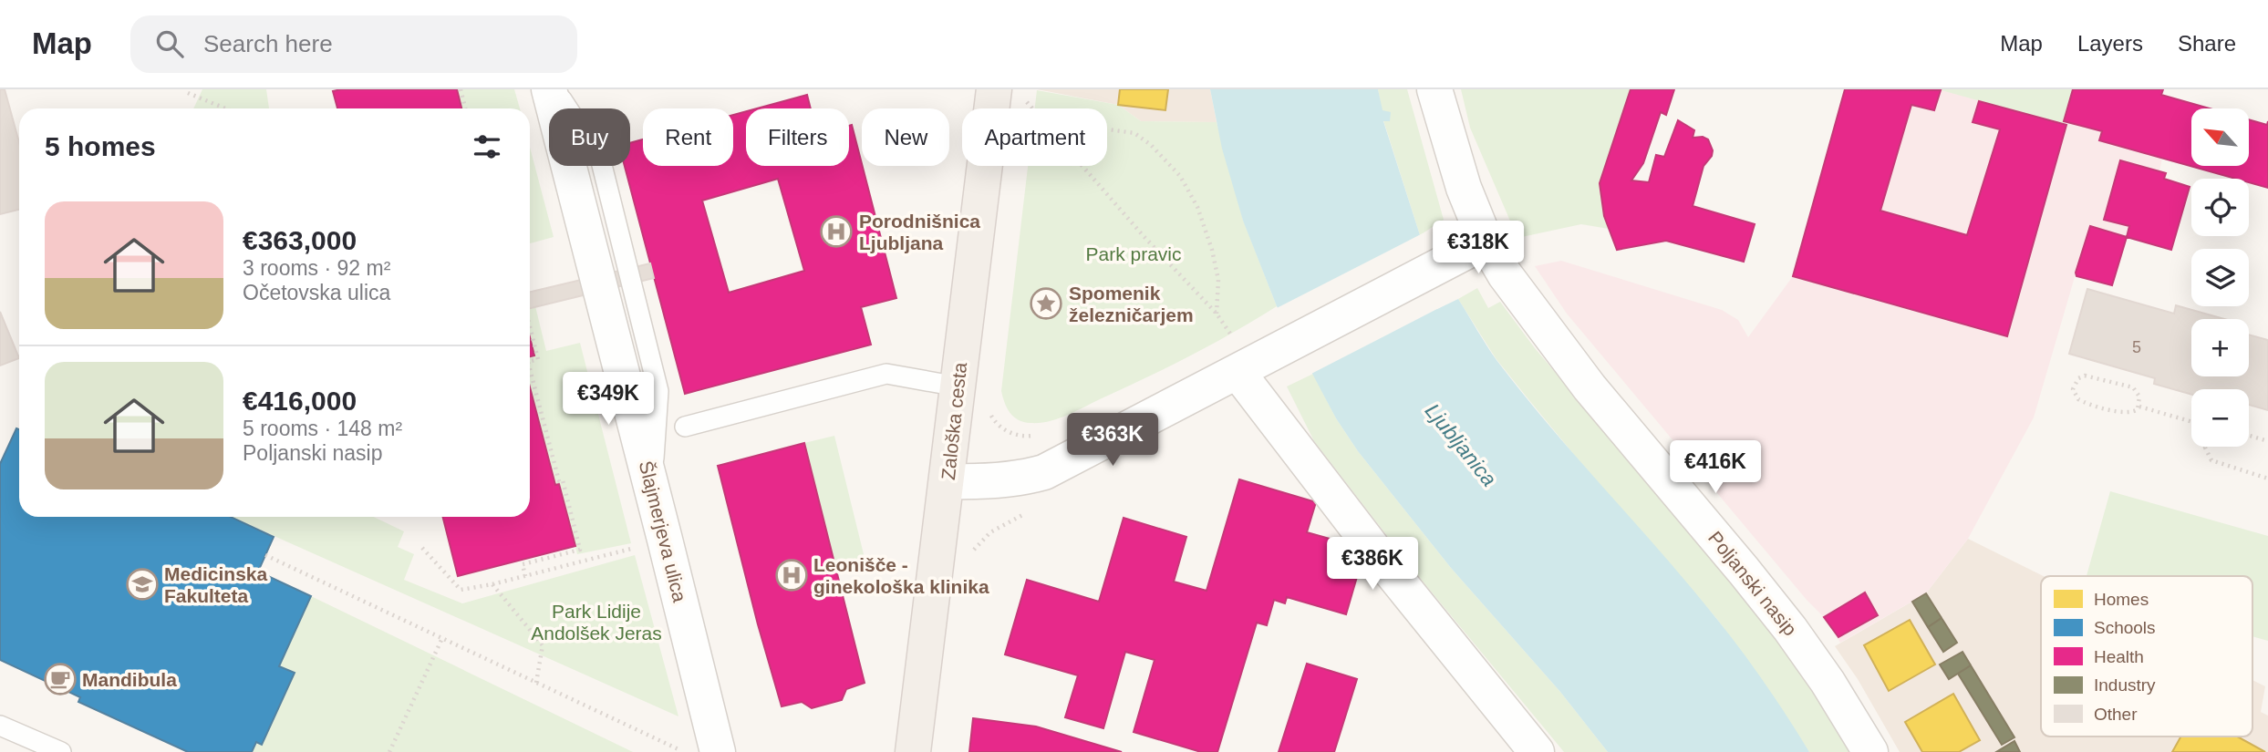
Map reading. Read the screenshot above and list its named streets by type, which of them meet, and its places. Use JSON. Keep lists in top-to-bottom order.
{
  "streets": {
    "main road": ["Zaloška cesta"],
    "street": ["Šlajmerjeva ulica", "Poljanski nasip"]
  },
  "water": ["Ljubljanica"],
  "parks": ["Park pravic", "Park Lidije Andolšek Jeras"],
  "places": {
    "hospital": ["Porodnišnica Ljubljana", "Leonišče - ginekološka klinika"],
    "place": ["Spomenik železničarjem"],
    "school or university": ["Medicinska Fakulteta"],
    "cafe": ["Mandibula"]
  },
  "house_numbers": ["5"],
  "legend": [
    "Homes",
    "Schools",
    "Health",
    "Industry",
    "Other"
  ],
  "north": "top left",
  "page": {
    "header": "Map",
    "search": "Search here",
    "nav": ["Map", "Layers", "Share"],
    "map_buttons": ["+", "−"],
    "chip": [
      "Buy",
      "Rent",
      "Filters",
      "New",
      "Apartment"
    ],
    "heading": "5 homes",
    "list": [
      {
        "name": "€363,000",
        "note": "3 rooms · 92 m² · Očetovska ulica"
      },
      {
        "name": "€416,000",
        "note": "5 rooms · 148 m² · Poljanski nasip"
      }
    ],
    "price": [
      "€318K",
      "€349K",
      "€363K",
      "€416K",
      "€386K"
    ]
  }
}
